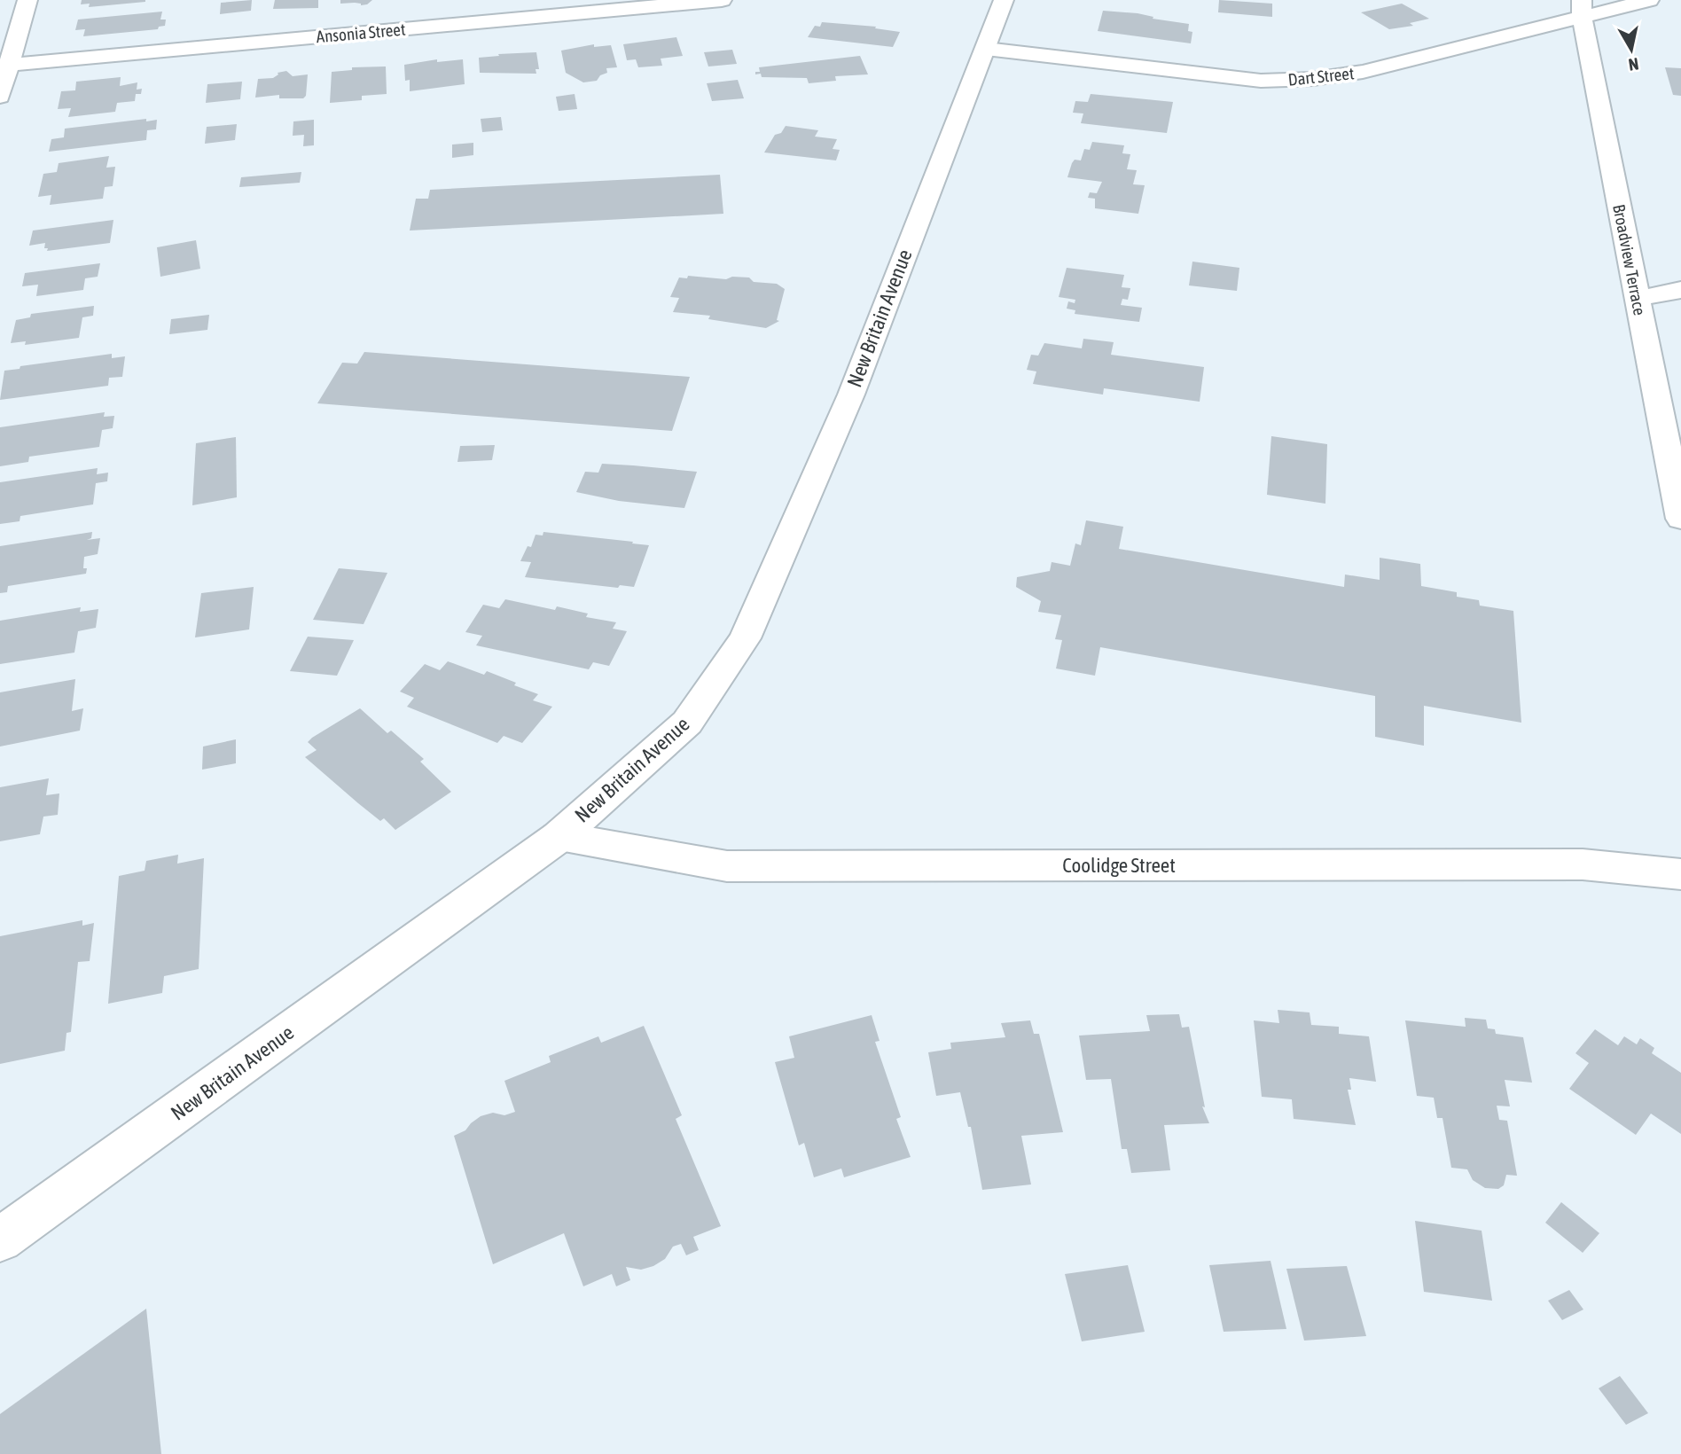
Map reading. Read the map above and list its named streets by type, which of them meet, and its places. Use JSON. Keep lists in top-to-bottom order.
{
  "streets": {
    "street": [
      "Ansonia Street",
      "Dart Street",
      "Broadview Terrace",
      "New Britain Avenue",
      "Coolidge Street"
    ]
  },
  "crossings": [
    ["Dart Street", "Broadview Terrace"],
    ["Dart Street", "New Britain Avenue"],
    ["New Britain Avenue", "Coolidge Street"]
  ],
  "north": "bottom"
}
